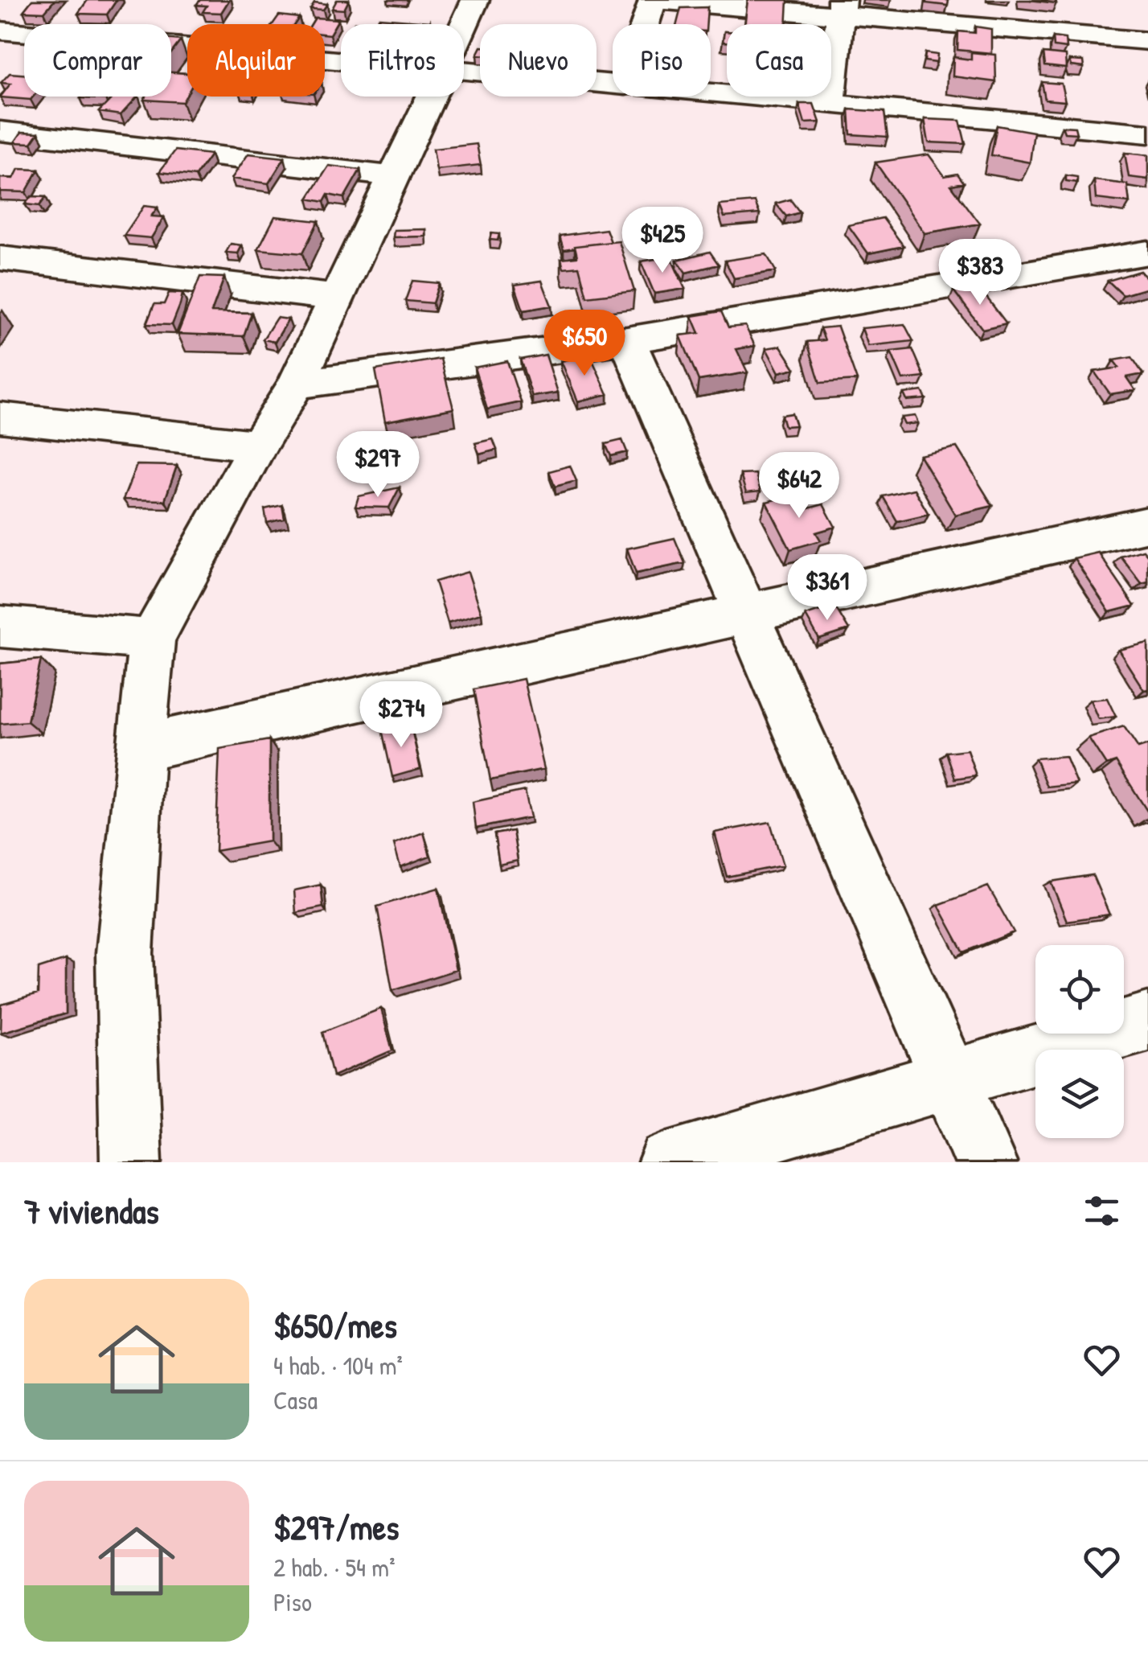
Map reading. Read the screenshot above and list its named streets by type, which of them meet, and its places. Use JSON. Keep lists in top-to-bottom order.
{
  "page": {
    "chip": [
      "Comprar",
      "Alquilar",
      "Filtros",
      "Nuevo",
      "Piso",
      "Casa"
    ],
    "price": [
      "$425",
      "$383",
      "$650",
      "$297",
      "$642",
      "$361",
      "$274"
    ],
    "heading": "7 viviendas",
    "list": [
      {
        "name": "$650/mes",
        "note": "4 hab. · 104 m² · Casa"
      },
      {
        "name": "$297/mes",
        "note": "2 hab. · 54 m² · Piso"
      }
    ]
  }
}
